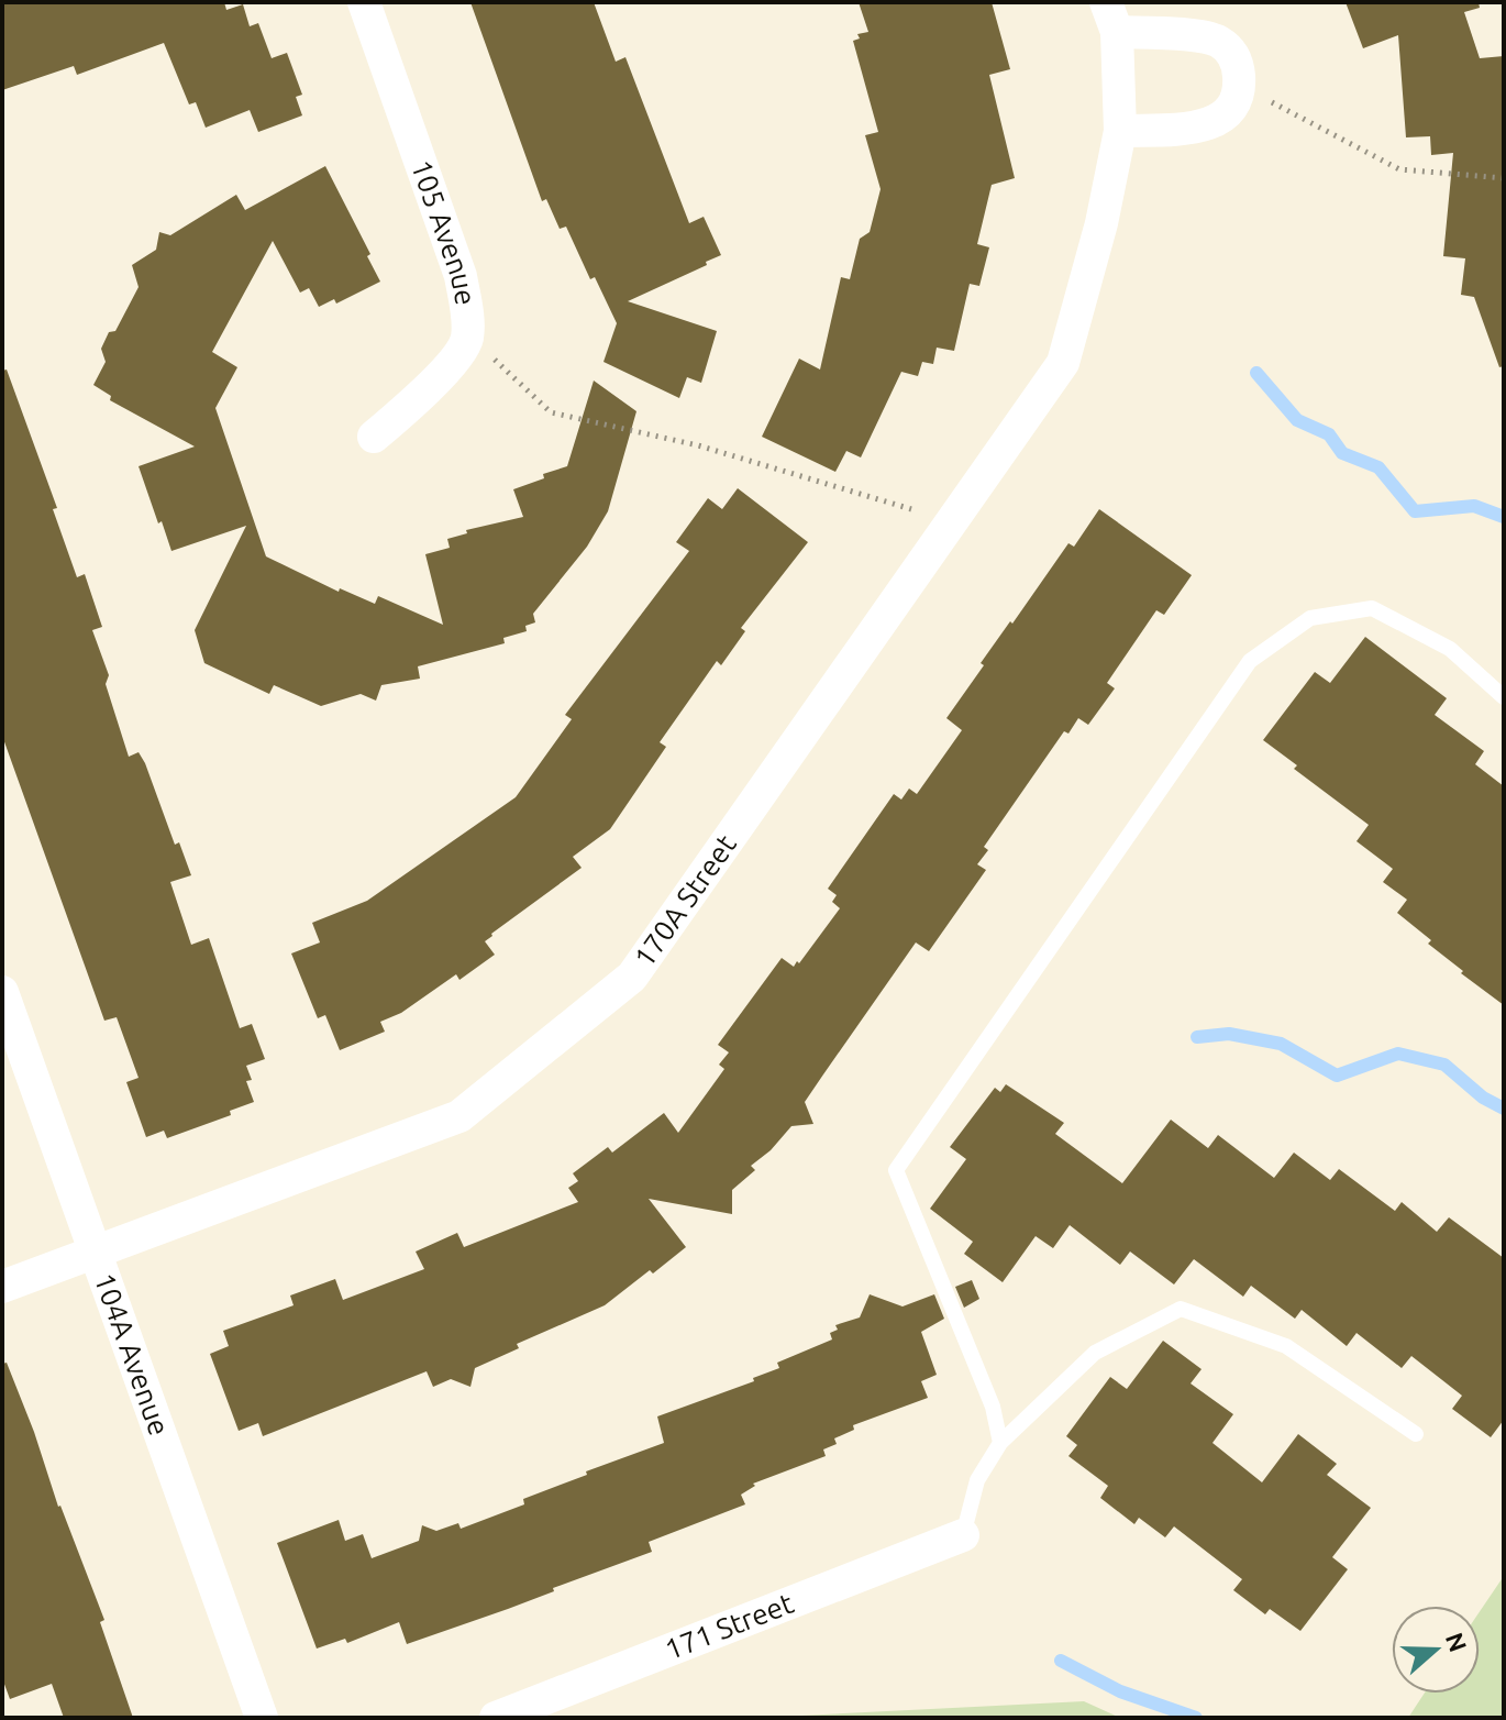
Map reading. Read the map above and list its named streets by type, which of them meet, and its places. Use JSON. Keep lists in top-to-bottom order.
{
  "streets": {
    "street": [
      "105 Avenue",
      "170A Street",
      "104A Avenue",
      "171 Street"
    ]
  },
  "crossings": [
    ["170A Street", "104A Avenue"]
  ],
  "north": "right"
}
